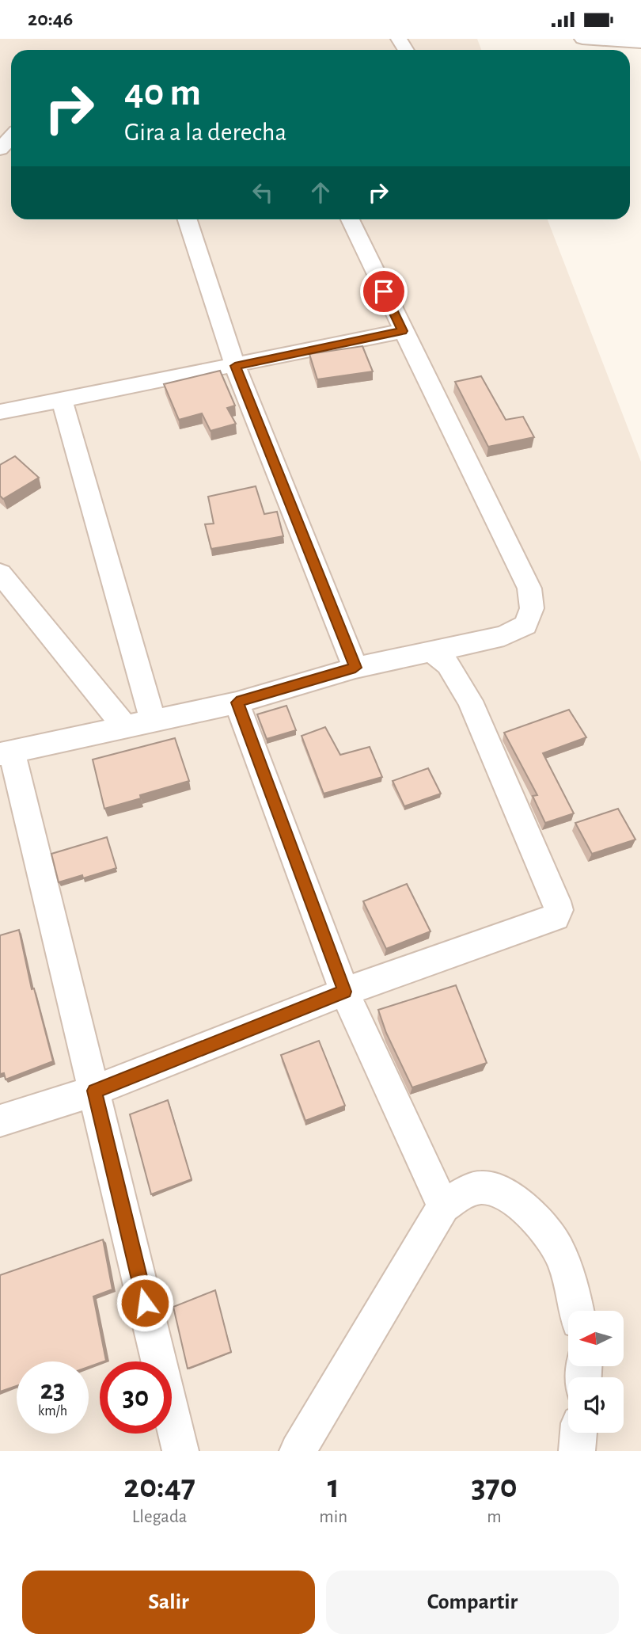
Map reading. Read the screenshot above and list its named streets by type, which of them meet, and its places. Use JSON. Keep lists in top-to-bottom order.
{
  "north": "left",
  "page": {
    "status": "20:46",
    "turn": ["40 m", "Gira a la derecha"],
    "speed": "23 km/h",
    "limit": "30",
    "eta": [
      "20:47",
      "Llegada",
      "1",
      "min",
      "370",
      "m"
    ],
    "buttons": ["Salir", "Compartir"]
  }
}
